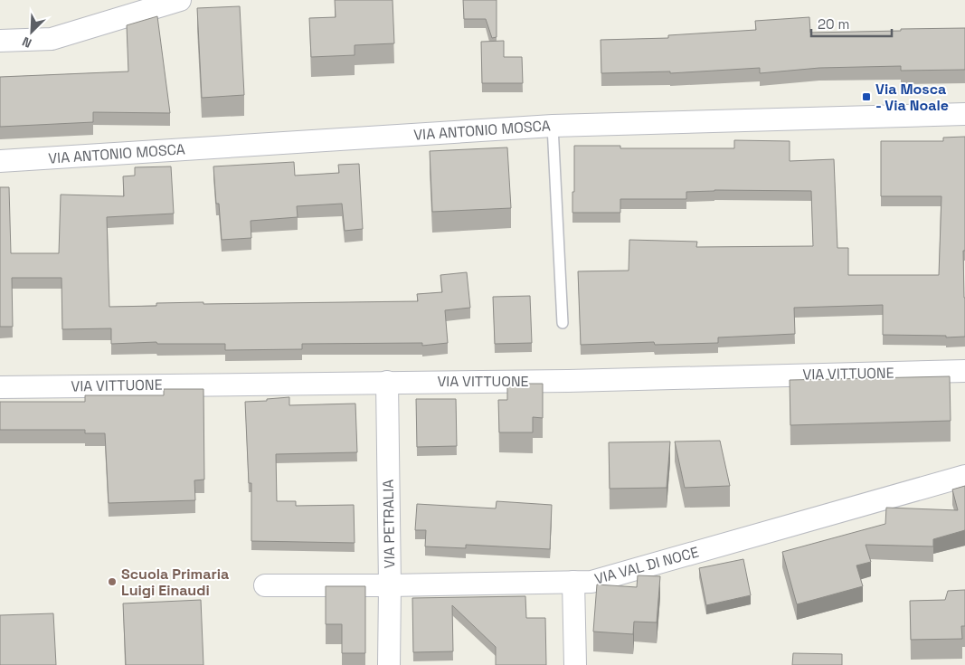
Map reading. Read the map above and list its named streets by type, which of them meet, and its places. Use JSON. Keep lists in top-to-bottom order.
{
  "streets": {
    "street": [
      "VIA ANTONIO MOSCA",
      "VIA VITTUONE",
      "VIA PETRALIA",
      "VIA VAL DI NOCE"
    ]
  },
  "crossings": [
    ["VIA VITTUONE", "VIA PETRALIA"],
    ["VIA PETRALIA", "VIA VAL DI NOCE"]
  ],
  "places": {
    "transit": ["Via Mosca - Via Noale"],
    "other": ["Scuola Primaria Luigi Einaudi"]
  },
  "scale_bar": "20 m",
  "north": "bottom left"
}
